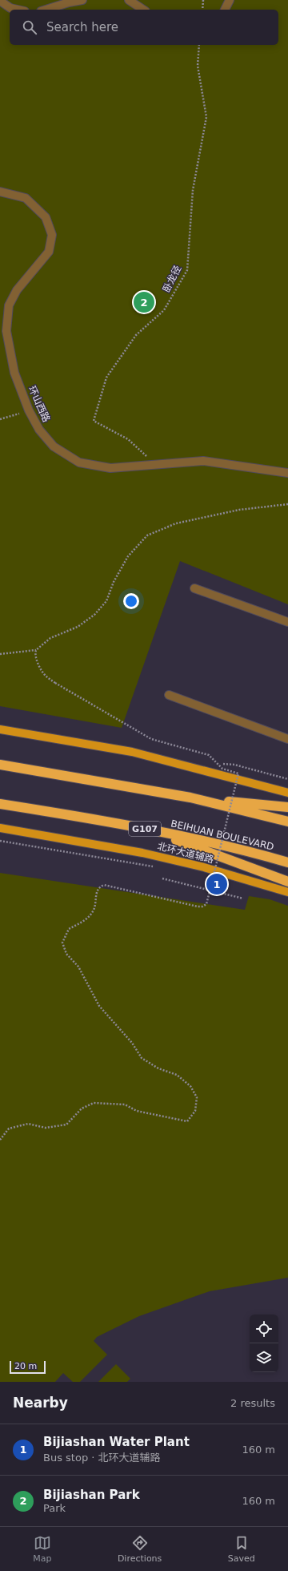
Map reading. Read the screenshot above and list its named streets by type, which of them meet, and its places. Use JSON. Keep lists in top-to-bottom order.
{
  "streets": {
    "highway": ["G107", "BEIHUAN BOULEVARD"],
    "main road": ["北环大道辅路"],
    "lane": ["环山西路"],
    "path": ["卧龙径"]
  },
  "crossings": [
    ["卧龙径", "环山西路"]
  ],
  "scale_bar": "20 m",
  "page": {
    "search": "Search here",
    "pins": ["2", "1"],
    "scale": "20 m",
    "heading": ["Nearby", "2 results"],
    "list": [
      {
        "mark": "1",
        "name": "Bijiashan Water Plant",
        "note": "Bus stop · 北环大道辅路",
        "value": "160 m"
      },
      {
        "mark": "2",
        "name": "Bijiashan Park",
        "note": "Park",
        "value": "160 m"
      }
    ],
    "nav": ["Map", "Directions", "Saved"]
  }
}
